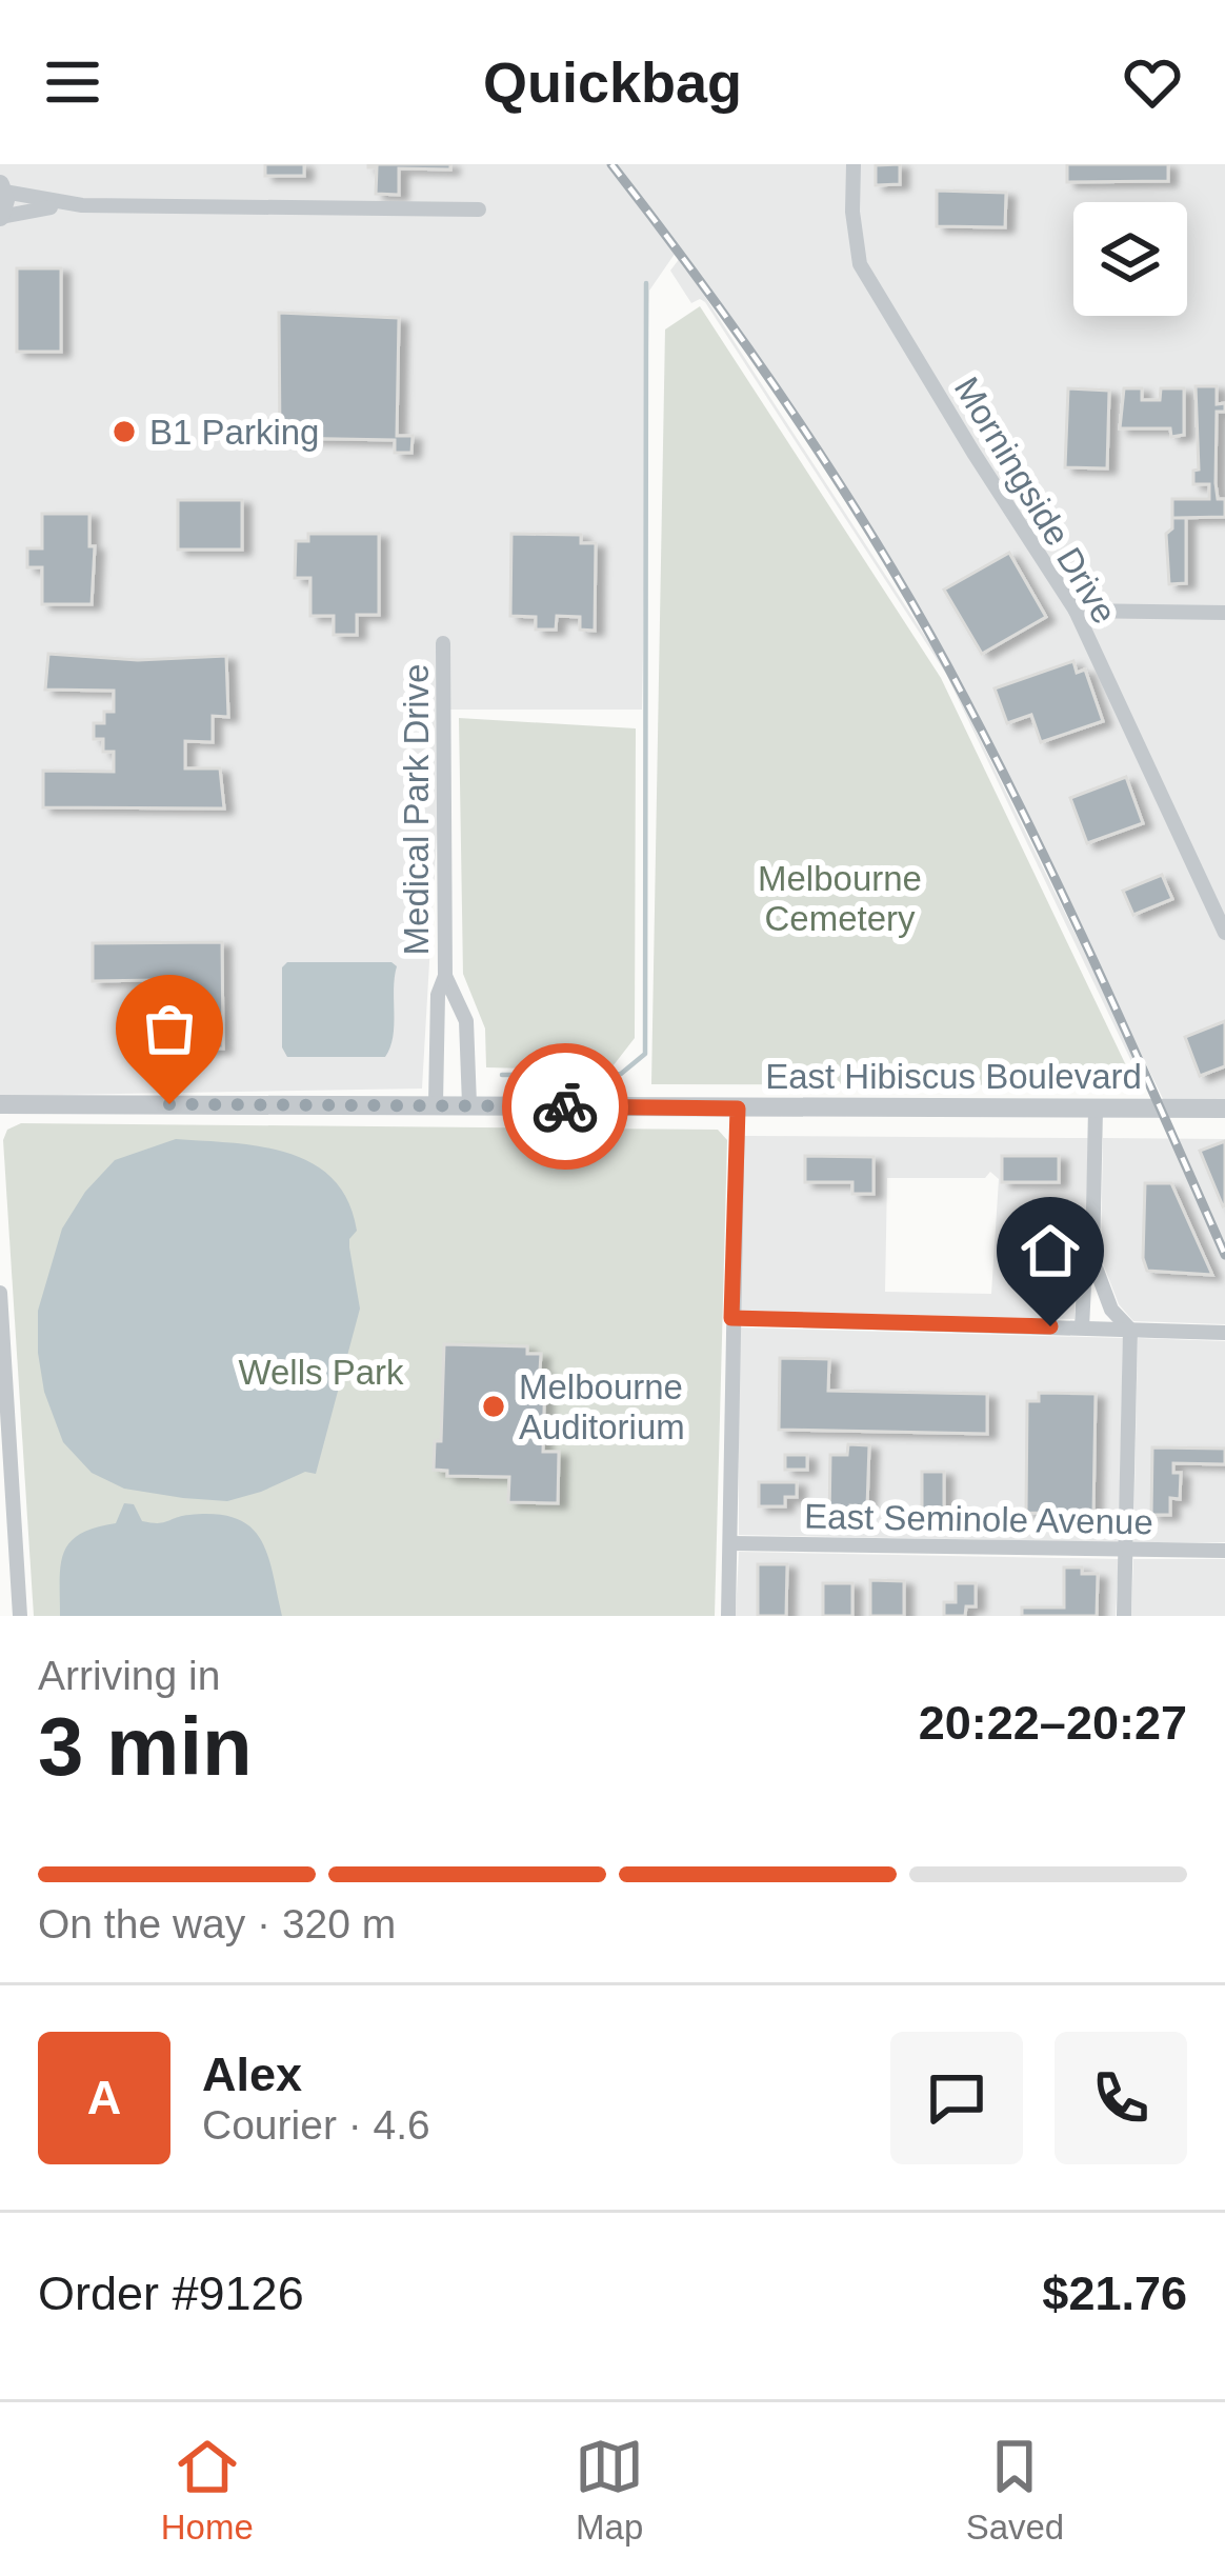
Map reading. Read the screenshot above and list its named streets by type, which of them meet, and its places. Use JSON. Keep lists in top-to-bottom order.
{
  "streets": {
    "street": [
      "Morningside Drive",
      "Medical Park Drive",
      "East Hibiscus Boulevard",
      "East Seminole Avenue"
    ]
  },
  "crossings": [
    ["Medical Park Drive", "East Hibiscus Boulevard"]
  ],
  "parks": ["Melbourne Cemetery", "Wells Park"],
  "places": ["B1 Parking", "Melbourne Auditorium"],
  "page": {
    "header": "Quickbag",
    "heading": ["3 min", "Arriving in", "20:22–20:27"],
    "panel": [
      "Alex",
      "Courier · 4.6",
      "Order #9126",
      "$21.76"
    ],
    "bar": "On the way · 320 m",
    "round": "A",
    "tabs": ["Home", "Map", "Saved"]
  }
}
